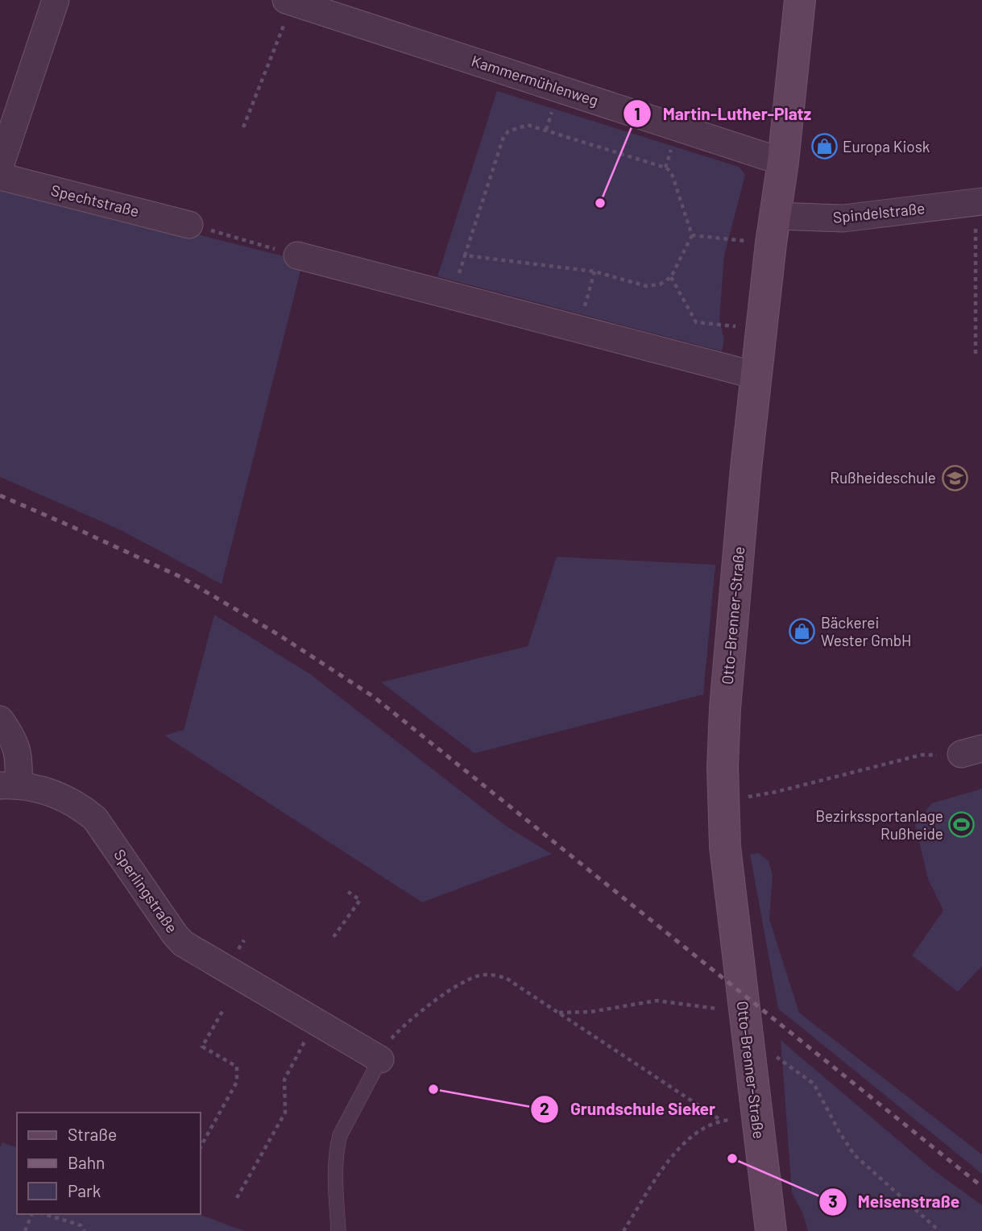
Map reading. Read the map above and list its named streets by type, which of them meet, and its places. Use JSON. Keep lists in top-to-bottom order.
{
  "streets": {
    "street": [
      "Kammermühlenweg",
      "Spechtstraße",
      "Spindelstraße",
      "Otto-Brenner-Straße",
      "Sperlingstraße"
    ]
  },
  "crossings": [
    ["Kammermühlenweg", "Otto-Brenner-Straße"],
    ["Spindelstraße", "Otto-Brenner-Straße"]
  ],
  "places": {
    "shop": ["Europa Kiosk", "Bäckerei Wester GmbH"],
    "other": ["Martin-Luther-Platz", "Grundschule Sieker", "Meisenstraße"],
    "school or university": ["Rußheideschule"],
    "sports": ["Bezirkssportanlage Rußheide"]
  },
  "legend": ["Straße", "Bahn", "Park"]
}
